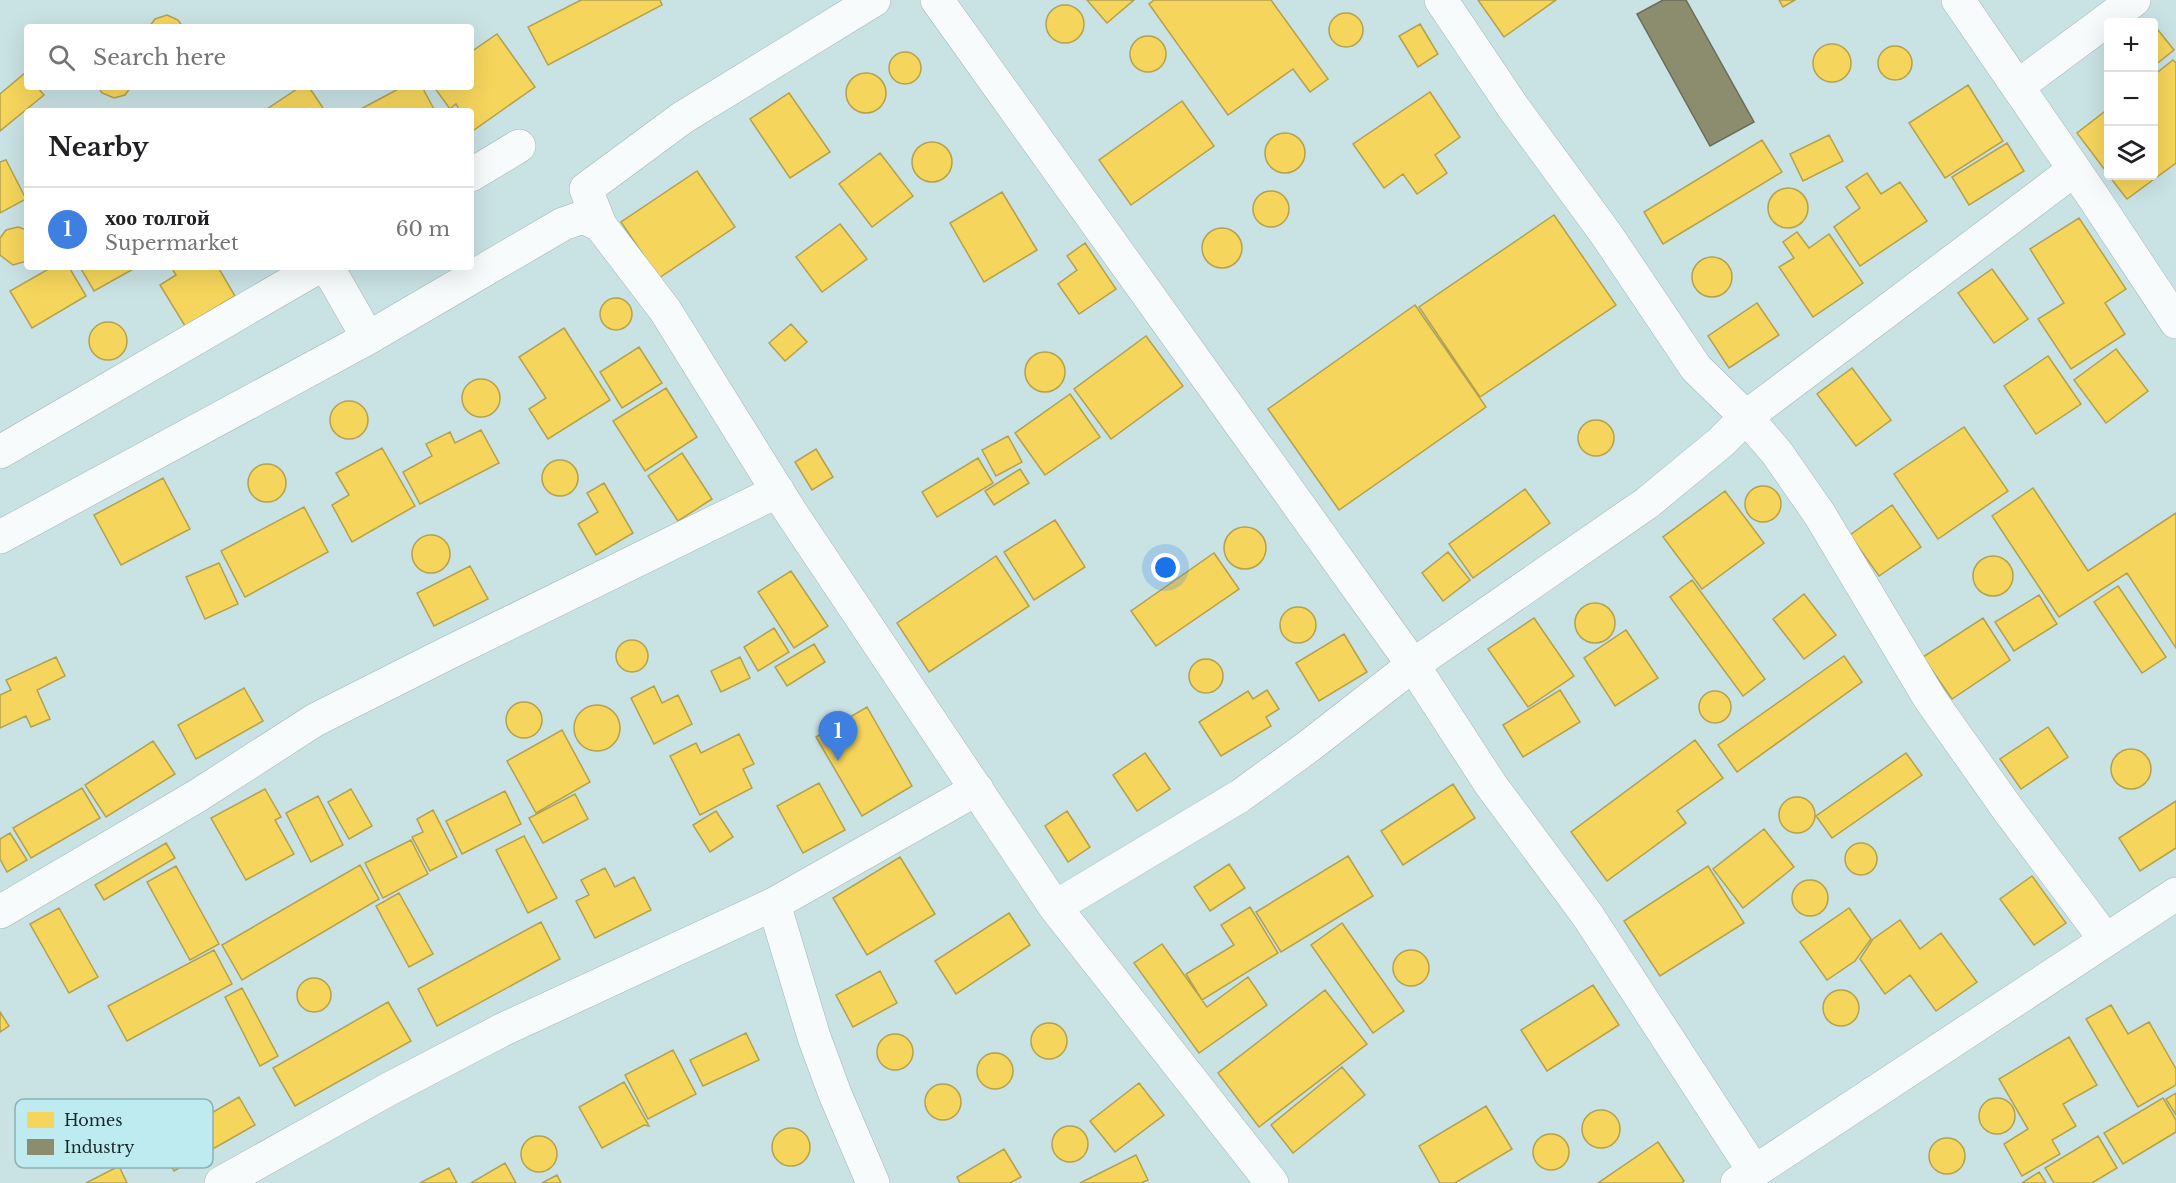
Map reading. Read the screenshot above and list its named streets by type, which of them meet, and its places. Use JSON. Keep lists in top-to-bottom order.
{
  "legend": ["Homes", "Industry"],
  "page": {
    "map_buttons": ["+", "−"],
    "search": "Search here",
    "heading": "Nearby",
    "list": [
      {
        "mark": "1",
        "name": "хоо толгой",
        "note": "Supermarket",
        "value": "60 m"
      }
    ],
    "pins": "1"
  }
}
